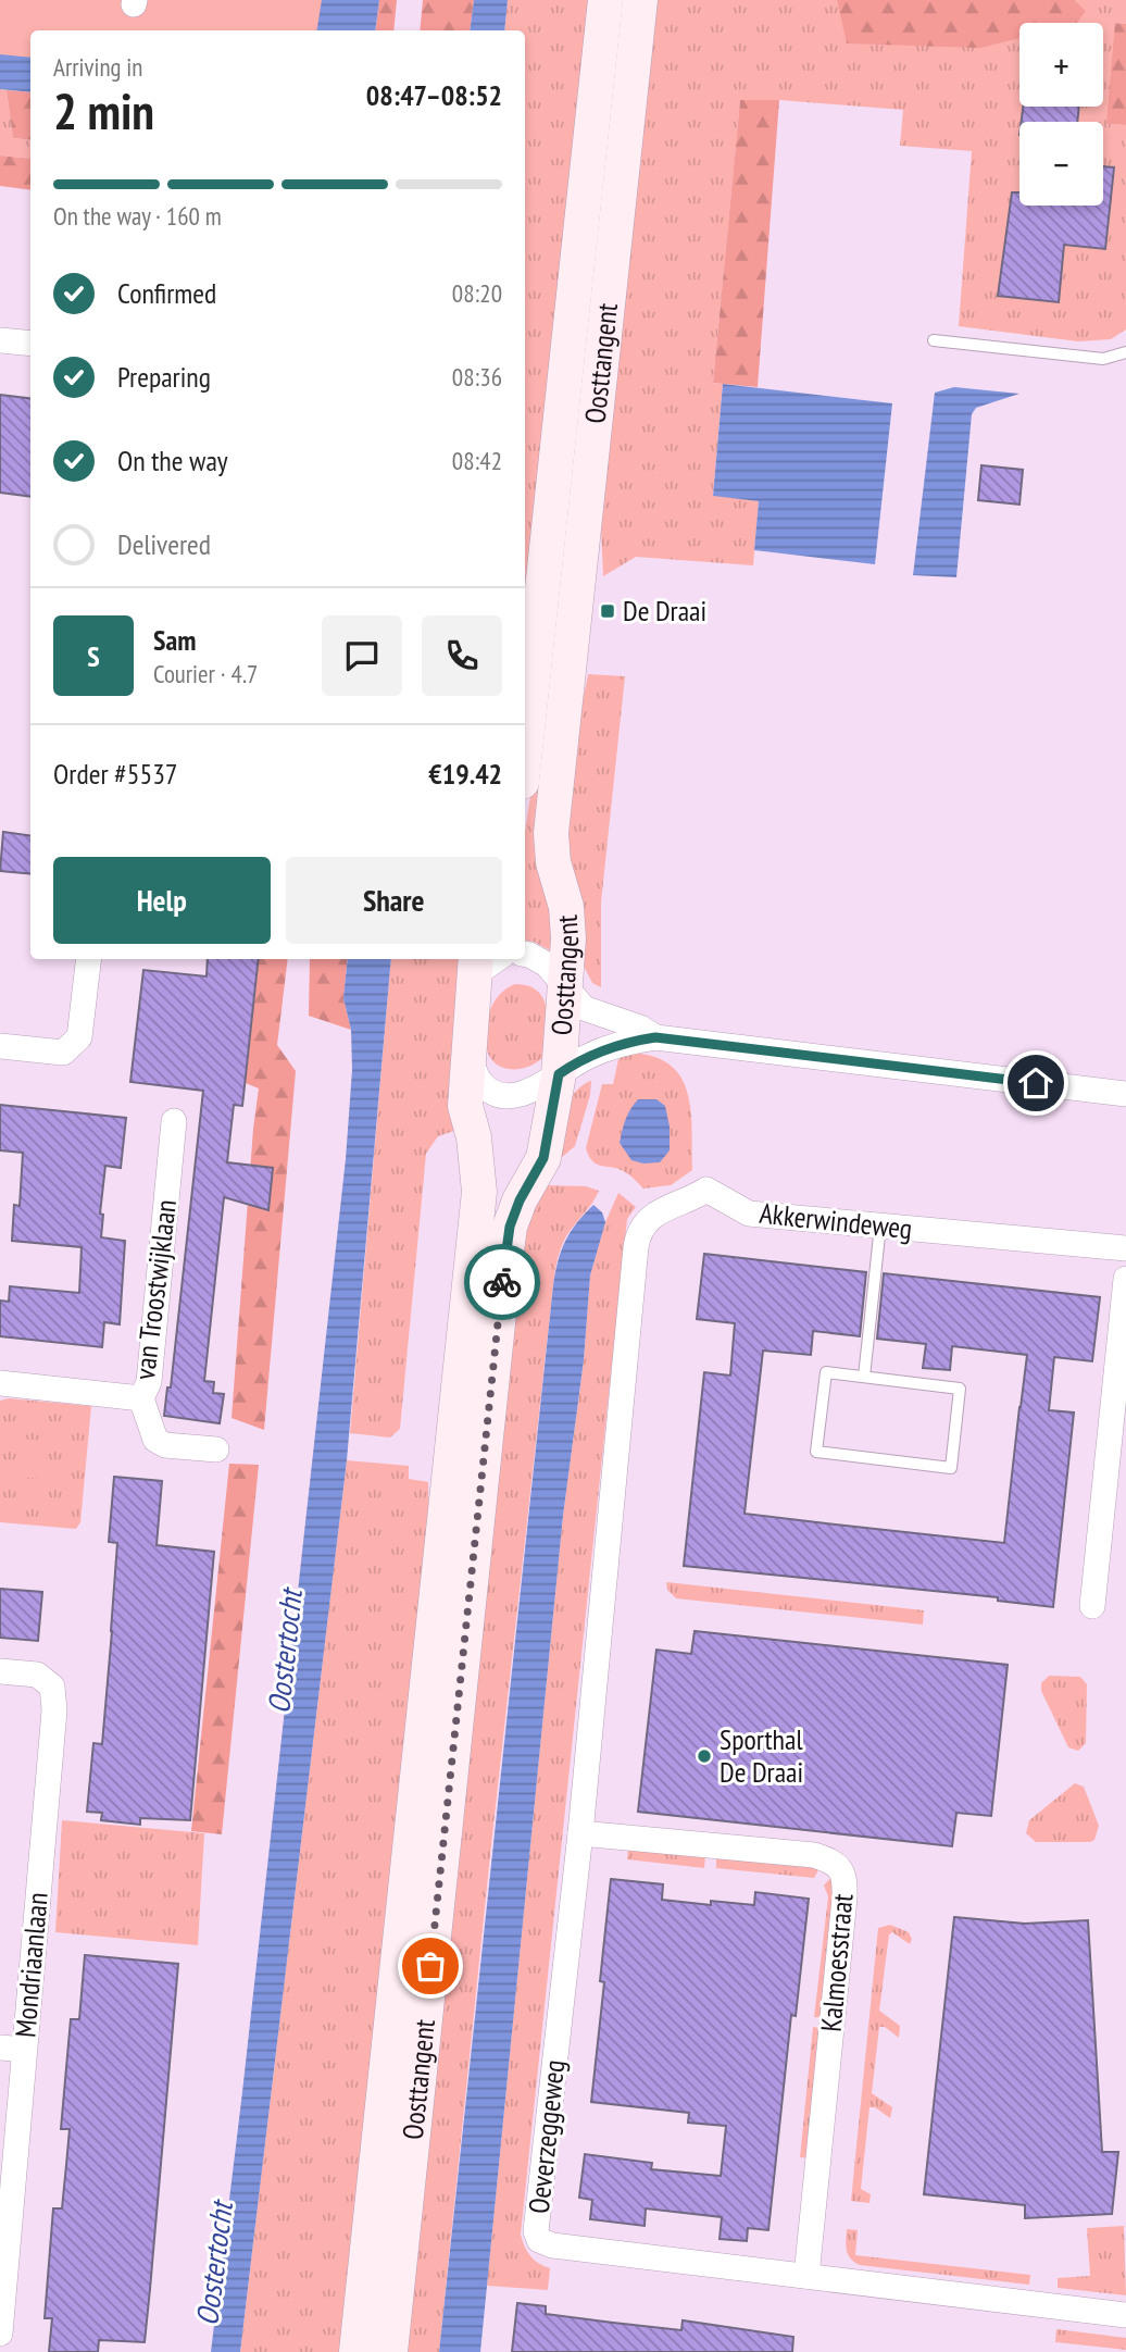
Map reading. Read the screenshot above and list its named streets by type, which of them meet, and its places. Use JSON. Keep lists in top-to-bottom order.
{
  "streets": {
    "main road": ["Oosttangent"],
    "street": [
      "Akkerwindeweg",
      "van Troostwijklaan",
      "Kalmoesstraat",
      "Mondriaanlaan",
      "Oeverzeggeweg"
    ]
  },
  "crossings": [
    ["Akkerwindeweg", "Oeverzeggeweg"],
    ["Kalmoesstraat", "Oeverzeggeweg"]
  ],
  "water": ["Oostertocht"],
  "places": {
    "transit": ["De Draai"],
    "other": ["Sporthal De Draai"]
  },
  "page": {
    "map_buttons": ["+", "−"],
    "heading": ["2 min", "Arriving in", "08:47–08:52"],
    "panel": [
      "Sam",
      "Courier · 4.7",
      "Order #5537",
      "€19.42"
    ],
    "bar": "On the way · 160 m",
    "list": [
      ["Confirmed", "08:20"],
      ["Preparing", "08:36"],
      ["On the way", "08:42"],
      "Delivered"
    ],
    "round": "S",
    "buttons": ["Help", "Share"]
  }
}
